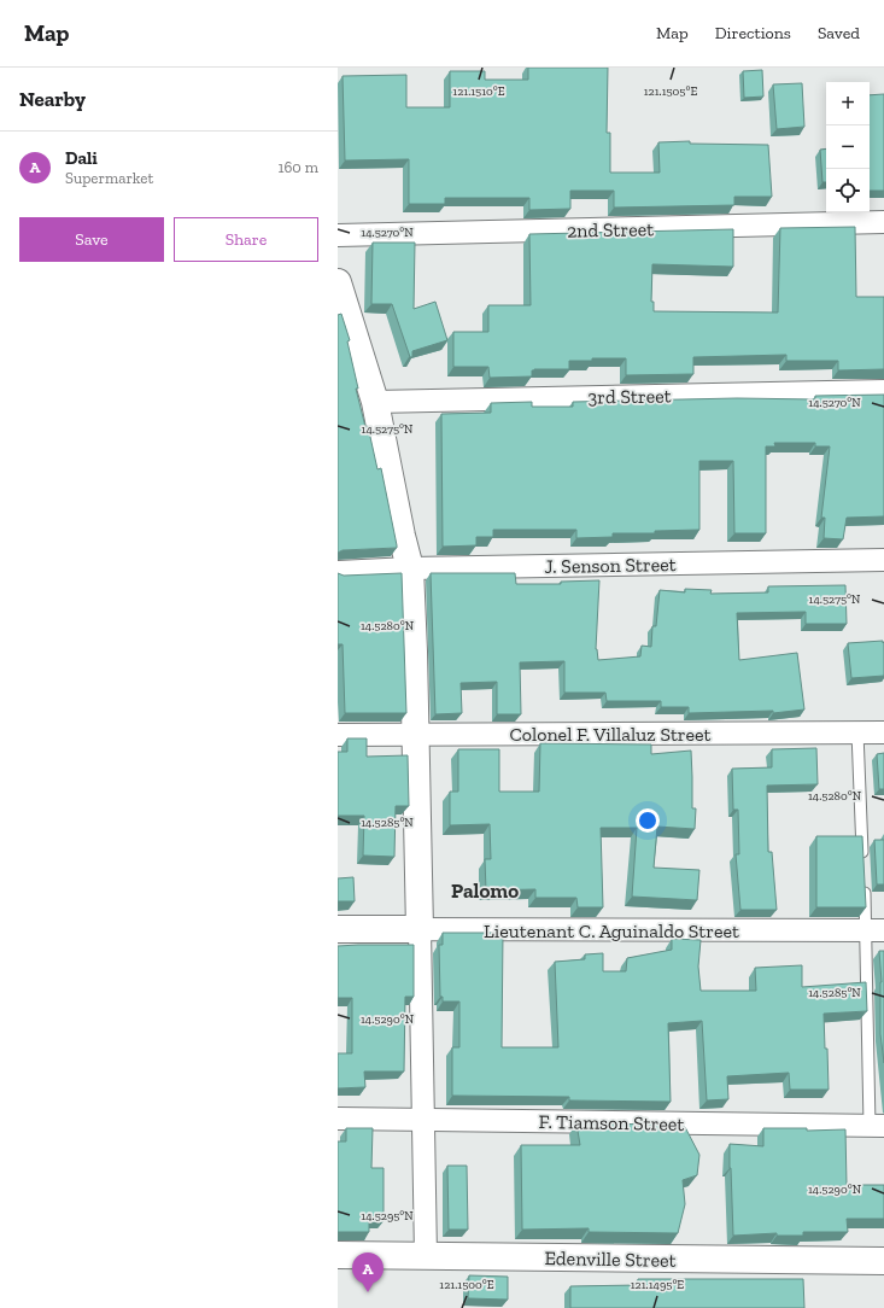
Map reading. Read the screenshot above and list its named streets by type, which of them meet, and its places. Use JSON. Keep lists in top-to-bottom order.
{
  "streets": {
    "street": [
      "2nd Street",
      "3rd Street",
      "J. Senson Street",
      "Colonel F. Villaluz Street",
      "Lieutenant C. Aguinaldo Street",
      "F. Tiamson Street",
      "Edenville Street"
    ]
  },
  "districts": ["Palomo"],
  "page": {
    "header": "Map",
    "nav": ["Map", "Directions", "Saved"],
    "heading": "Nearby",
    "map_buttons": ["+", "−"],
    "list": [
      {
        "mark": "A",
        "name": "Dali",
        "note": "Supermarket",
        "value": "160 m"
      }
    ],
    "buttons": ["Save", "Share"],
    "pins": "A"
  },
  "coordinates": [
    "121.1510°E",
    "121.1505°E",
    "14.5270°N",
    "14.5275°N",
    "14.5280°N",
    "14.5285°N",
    "14.5290°N",
    "14.5295°N",
    "121.1500°E",
    "121.1495°E"
  ]
}
